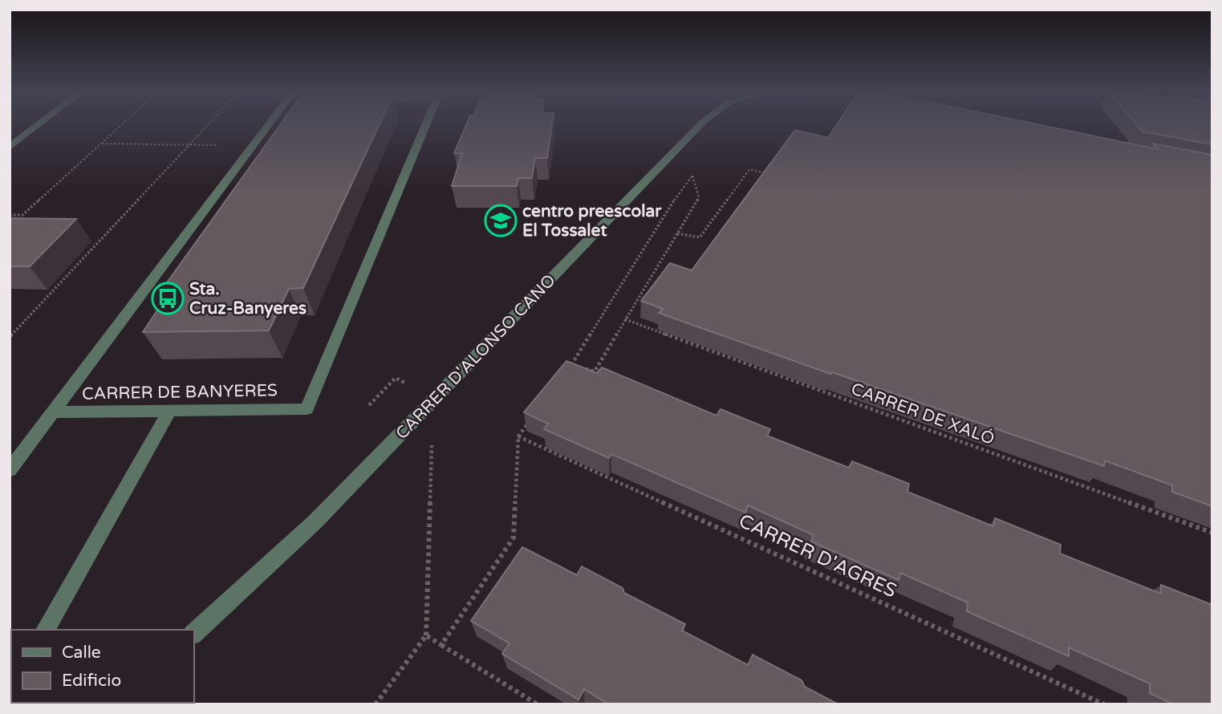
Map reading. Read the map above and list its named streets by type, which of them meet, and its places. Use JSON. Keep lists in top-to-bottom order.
{
  "streets": {
    "street": ["CARRER D'ALONSO CANO", "CARRER DE BANYERES"],
    "path": ["CARRER DE XALÓ", "CARRER D'AGRES"]
  },
  "places": {
    "school or university": ["centro preescolar El Tossalet"],
    "bus stop": ["Sta. Cruz-Banyeres"]
  },
  "legend": ["Calle", "Edificio"]
}
